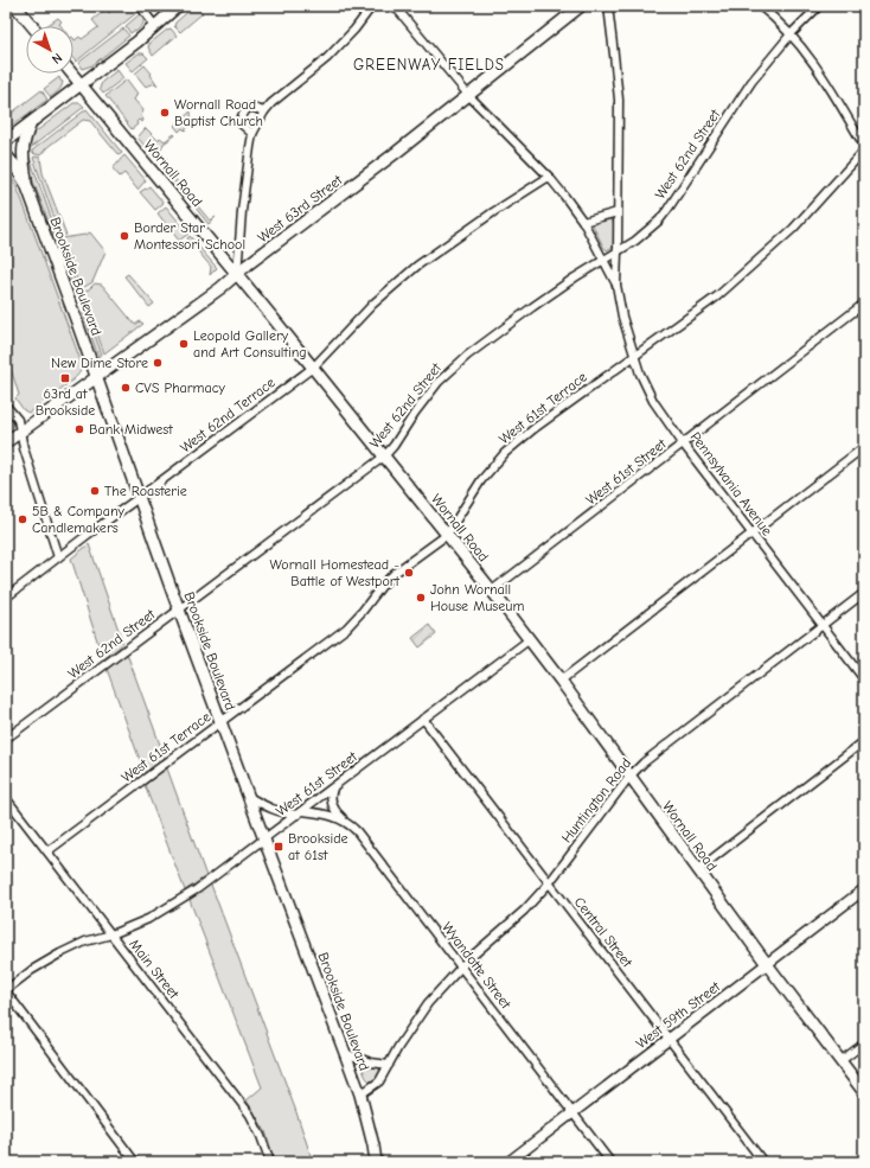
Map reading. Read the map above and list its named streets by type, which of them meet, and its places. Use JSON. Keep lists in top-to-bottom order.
{
  "streets": {
    "main road": ["Wornall Road", "West 63rd Street", "Brookside Boulevard"],
    "street": [
      "West 62nd Street",
      "West 61st Terrace",
      "West 62nd Terrace",
      "West 61st Street",
      "Pennsylvania Avenue",
      "Huntington Road",
      "Central Street",
      "Wyandotte Street",
      "Main Street",
      "West 59th Street"
    ]
  },
  "crossings": [
    ["West 62nd Street", "Wornall Road"],
    ["West 62nd Street", "Brookside Boulevard"],
    ["West 62nd Street", "Pennsylvania Avenue"],
    ["Wornall Road", "West 63rd Street"],
    ["Wornall Road", "West 61st Terrace"],
    ["Wornall Road", "West 62nd Terrace"],
    ["Wornall Road", "West 61st Street"],
    ["Wornall Road", "Huntington Road"],
    ["Wornall Road", "West 59th Street"],
    ["West 63rd Street", "Brookside Boulevard"],
    ["West 63rd Street", "Pennsylvania Avenue"],
    ["Brookside Boulevard", "West 61st Terrace"],
    ["Brookside Boulevard", "West 62nd Terrace"],
    ["Brookside Boulevard", "West 61st Street"],
    ["Brookside Boulevard", "Huntington Road"],
    ["Brookside Boulevard", "Wyandotte Street"],
    ["West 61st Terrace", "Pennsylvania Avenue"],
    ["West 61st Terrace", "Main Street"],
    ["West 62nd Terrace", "Pennsylvania Avenue"],
    ["West 61st Street", "Pennsylvania Avenue"],
    ["West 61st Street", "Central Street"],
    ["West 61st Street", "Wyandotte Street"],
    ["West 61st Street", "Main Street"],
    ["Pennsylvania Avenue", "Huntington Road"],
    ["Huntington Road", "Central Street"],
    ["Huntington Road", "Wyandotte Street"],
    ["Central Street", "West 59th Street"],
    ["Wyandotte Street", "West 59th Street"]
  ],
  "districts": ["GREENWAY FIELDS"],
  "places": {
    "other": [
      "Wornall Road Baptist Church",
      "Border Star Montessori School",
      "Leopold Gallery and Art Consulting",
      "New Dime Store",
      "CVS Pharmacy",
      "Bank Midwest",
      "The Roasterie",
      "5B & Company Candlemakers",
      "Wornall Homestead - Battle of Westport",
      "John Wornall House Museum"
    ],
    "transit": ["63rd at Brookside", "Brookside at 61st"]
  },
  "north": "bottom right"
}
